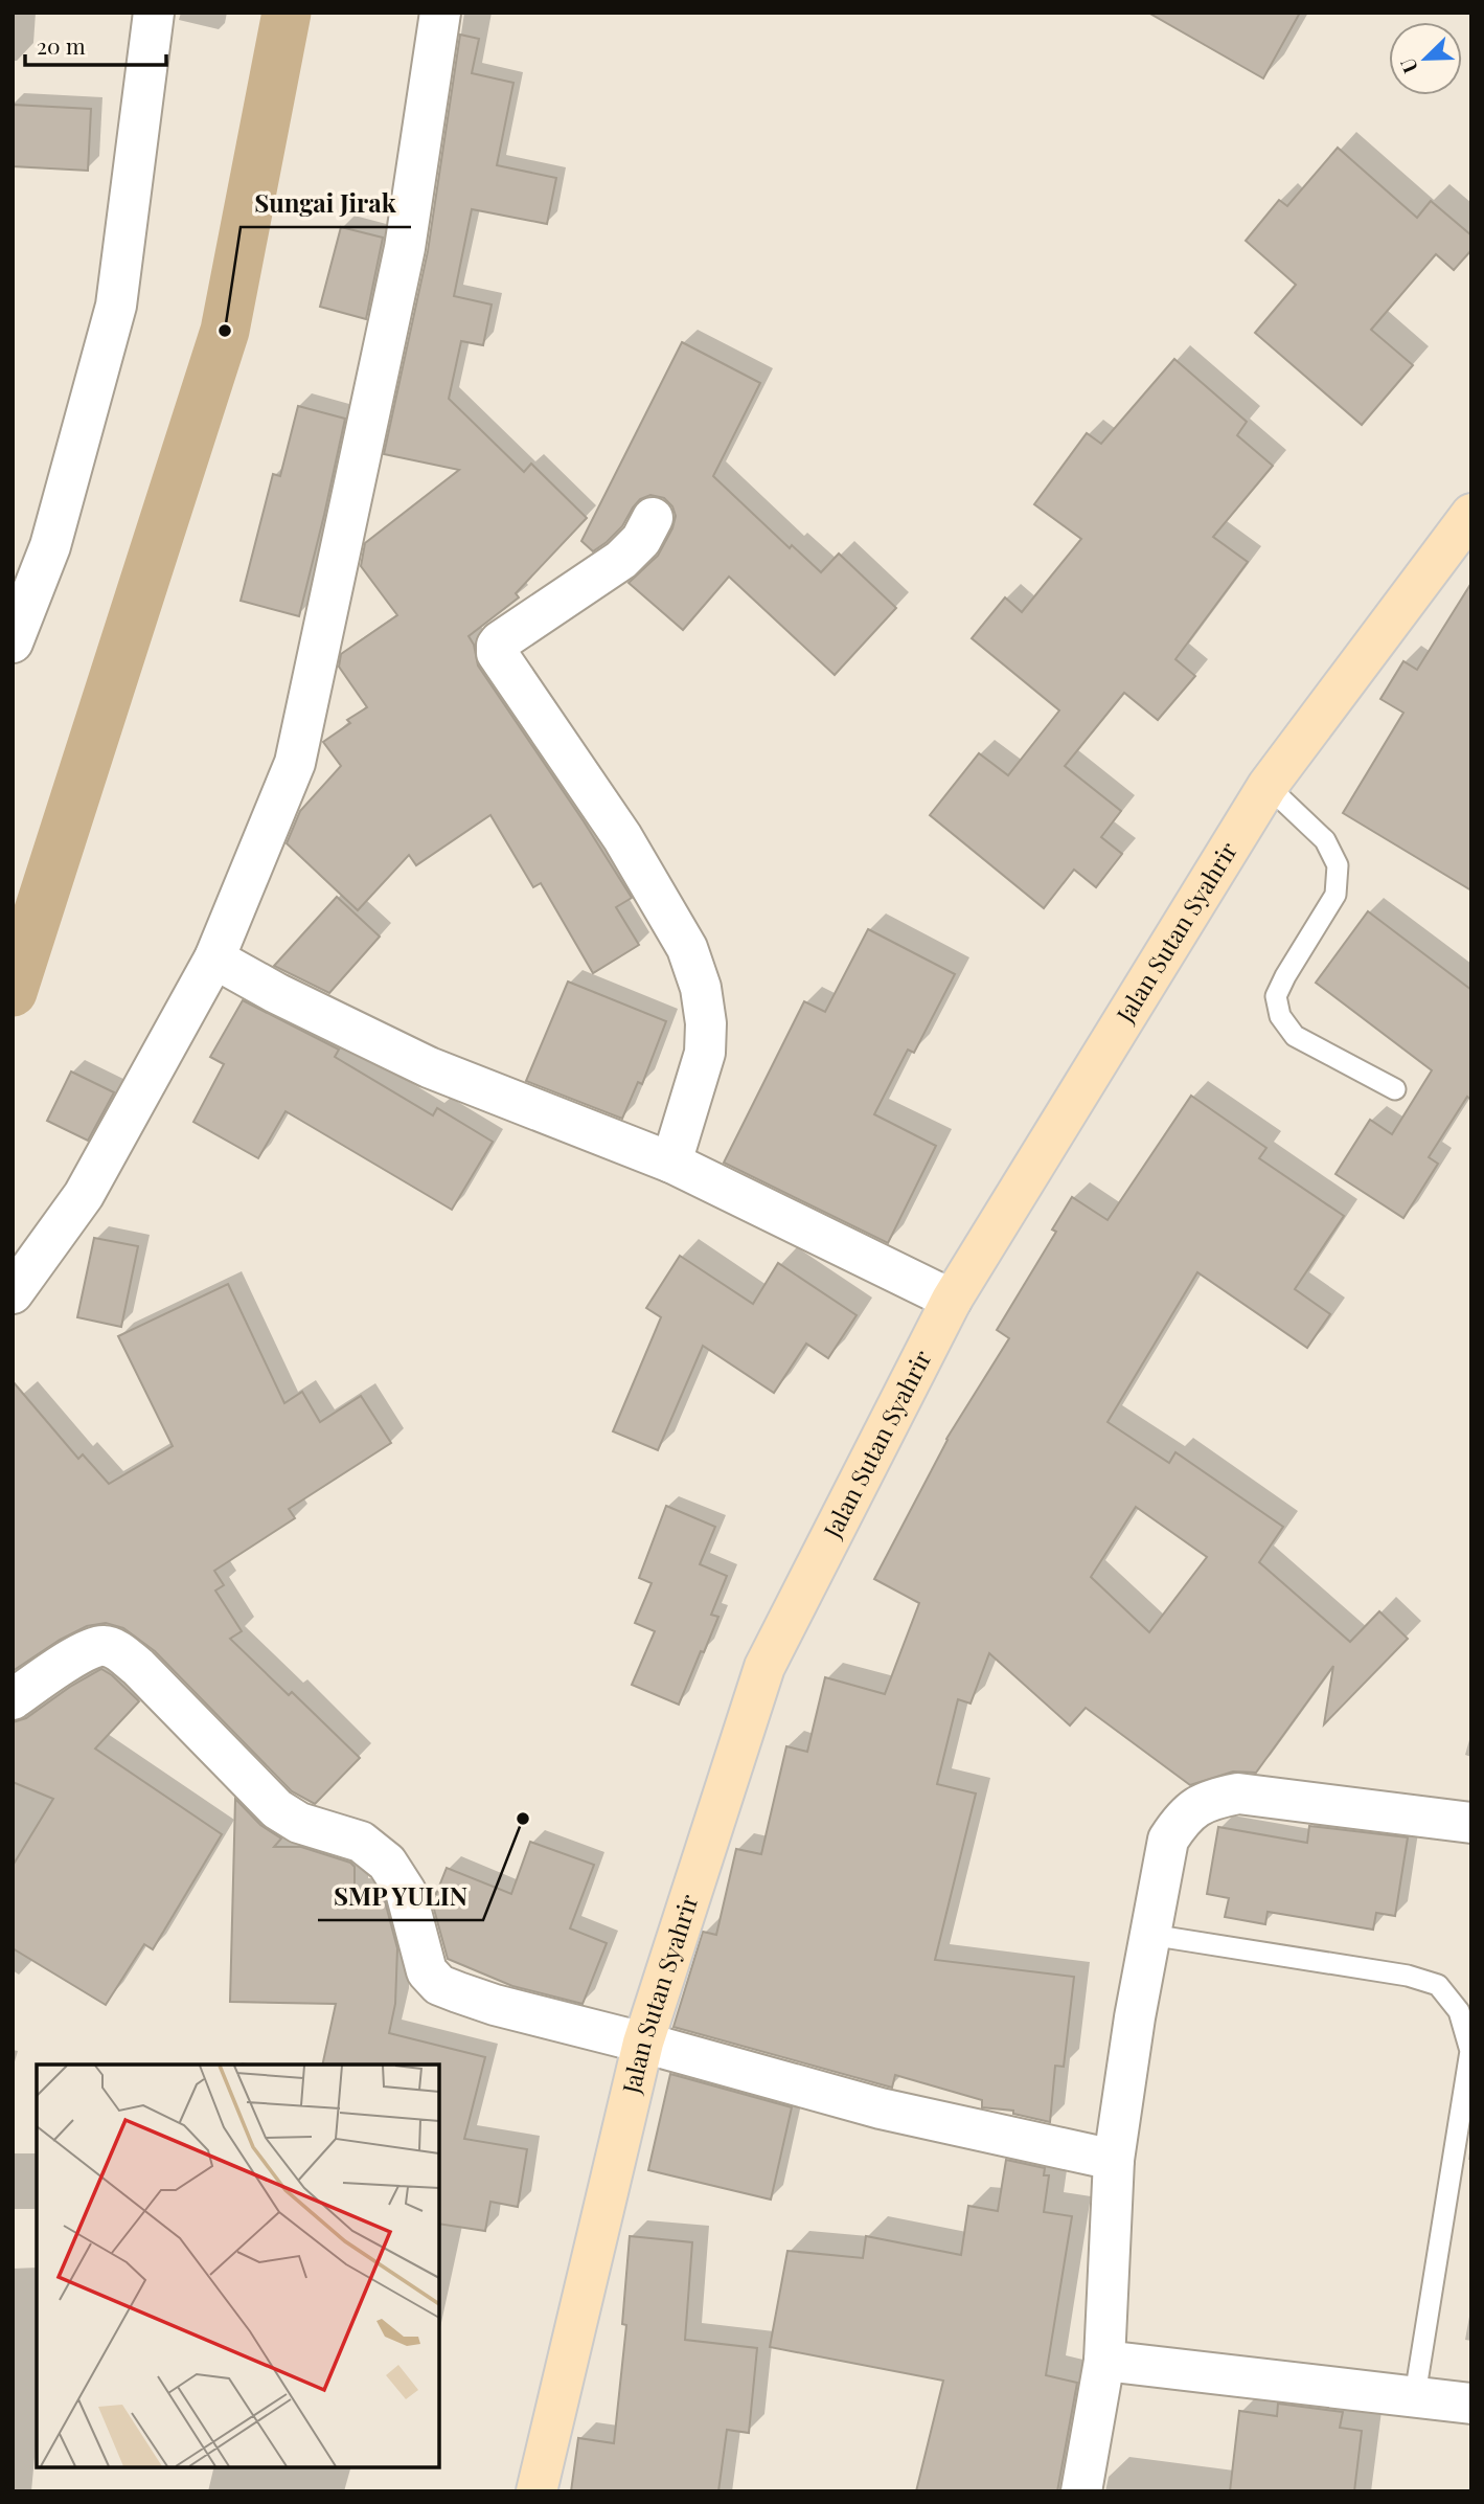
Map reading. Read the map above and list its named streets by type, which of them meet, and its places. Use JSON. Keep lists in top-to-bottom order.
{
  "streets": {
    "main road": ["Jalan Sutan Syahrir"]
  },
  "places": ["Sungai Jirak", "SMP YULIN"],
  "scale_bar": "20 m",
  "north": "bottom left"
}
